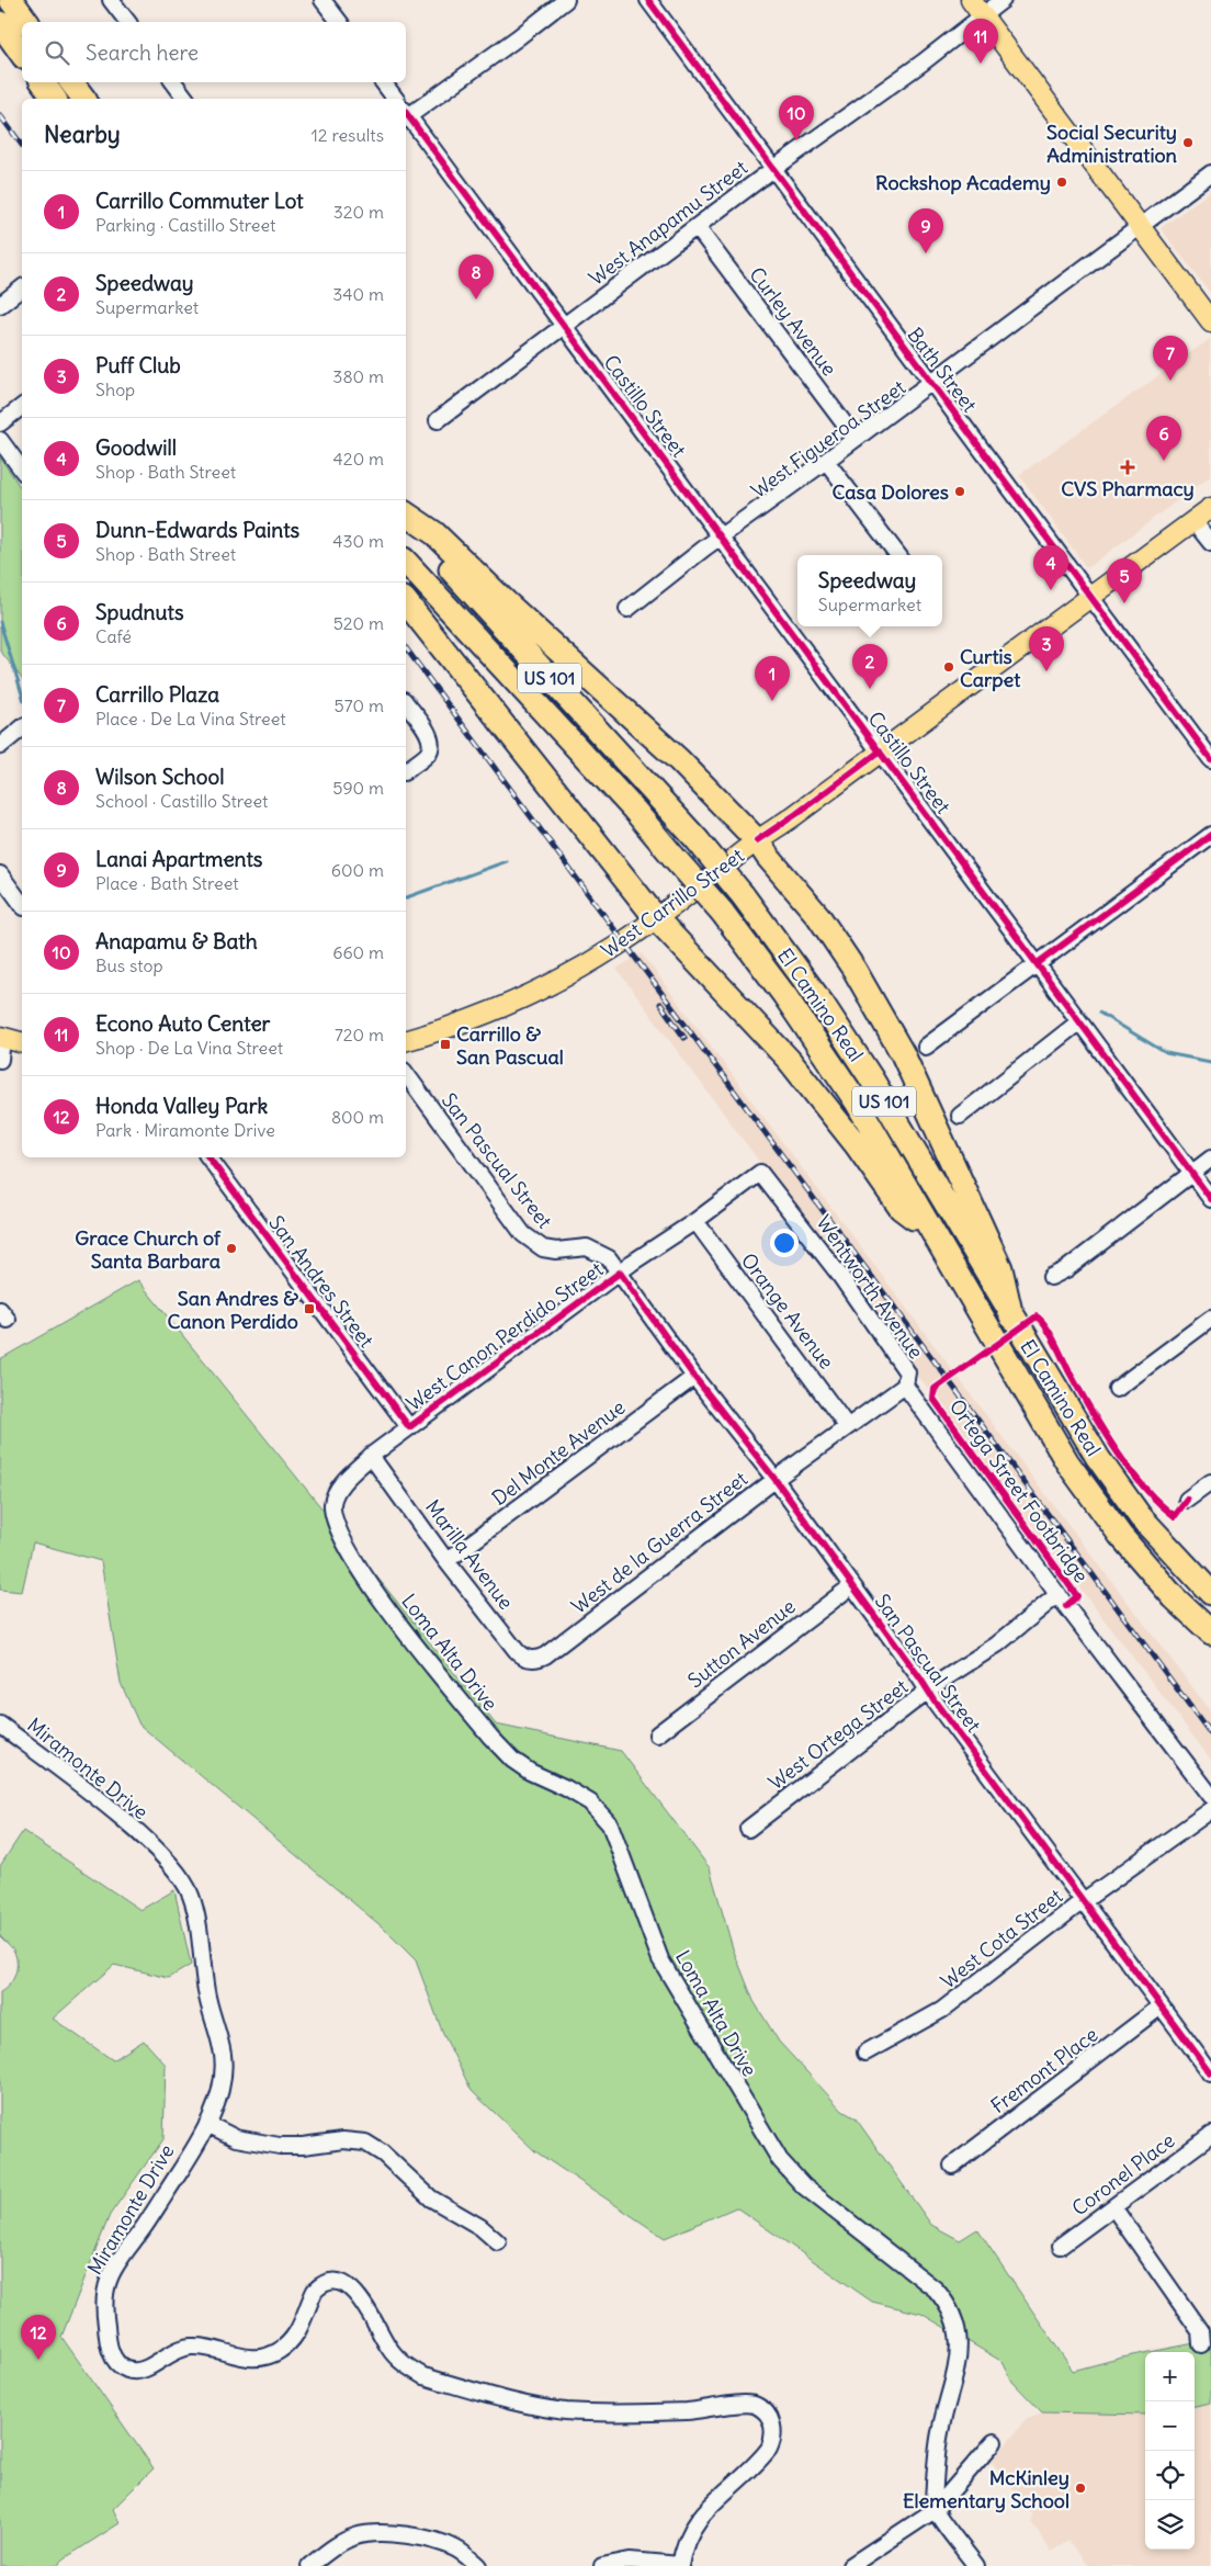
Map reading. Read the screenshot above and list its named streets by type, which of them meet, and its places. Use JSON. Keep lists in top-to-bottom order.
{
  "streets": {
    "highway": ["US 101", "El Camino Real"],
    "main road": ["West Carrillo Street"],
    "street": [
      "West Anapamu Street",
      "Curley Avenue",
      "Bath Street",
      "Castillo Street",
      "West Figueroa Street",
      "San Pascual Street",
      "San Andres Street",
      "Wentworth Avenue",
      "Orange Avenue",
      "West Canon Perdido Street",
      "Del Monte Avenue",
      "West de la Guerra Street",
      "Marilla Avenue",
      "Sutton Avenue",
      "Loma Alta Drive",
      "West Ortega Street",
      "Miramonte Drive",
      "West Cota Street",
      "Fremont Place",
      "Coronel Place"
    ],
    "cycle path": ["Ortega Street Footbridge"]
  },
  "crossings": [
    ["West Anapamu Street", "Curley Avenue"],
    ["West Anapamu Street", "Bath Street"],
    ["West Anapamu Street", "Castillo Street"],
    ["Curley Avenue", "West Figueroa Street"],
    ["Bath Street", "West Figueroa Street"],
    ["Bath Street", "West Carrillo Street"],
    ["Castillo Street", "West Figueroa Street"],
    ["Castillo Street", "West Carrillo Street"],
    ["San Pascual Street", "West Canon Perdido Street"],
    ["San Pascual Street", "Del Monte Avenue"],
    ["San Pascual Street", "West de la Guerra Street"],
    ["San Pascual Street", "Sutton Avenue"],
    ["San Pascual Street", "West Ortega Street"],
    ["San Pascual Street", "West Cota Street"],
    ["San Pascual Street", "Fremont Place"],
    ["San Andres Street", "West Canon Perdido Street"],
    ["Wentworth Avenue", "West Canon Perdido Street"],
    ["Wentworth Avenue", "West de la Guerra Street"],
    ["Wentworth Avenue", "West Ortega Street"],
    ["Orange Avenue", "West Canon Perdido Street"],
    ["Orange Avenue", "West de la Guerra Street"],
    ["West Canon Perdido Street", "Marilla Avenue"],
    ["West Canon Perdido Street", "Loma Alta Drive"],
    ["Del Monte Avenue", "Marilla Avenue"],
    ["West de la Guerra Street", "Marilla Avenue"]
  ],
  "places": {
    "other": [
      "Social Security Administration",
      "Rockshop Academy",
      "Casa Dolores",
      "Curtis Carpet",
      "Grace Church of Santa Barbara",
      "McKinley Elementary School"
    ],
    "health": ["CVS Pharmacy"],
    "transit": ["Carrillo & San Pascual", "San Andres & Canon Perdido"]
  },
  "page": {
    "pins": [
      "11",
      "10",
      "9",
      "8",
      "7",
      "6",
      "4",
      "5",
      "3",
      "2",
      "1",
      "12"
    ],
    "search": "Search here",
    "heading": ["Nearby", "12 results"],
    "list": [
      {
        "mark": "1",
        "name": "Carrillo Commuter Lot",
        "note": "Parking · Castillo Street",
        "value": "320 m"
      },
      {
        "mark": "2",
        "name": "Speedway",
        "note": "Supermarket",
        "value": "340 m"
      },
      {
        "mark": "3",
        "name": "Puff Club",
        "note": "Shop",
        "value": "380 m"
      },
      {
        "mark": "4",
        "name": "Goodwill",
        "note": "Shop · Bath Street",
        "value": "420 m"
      },
      {
        "mark": "5",
        "name": "Dunn-Edwards Paints",
        "note": "Shop · Bath Street",
        "value": "430 m"
      },
      {
        "mark": "6",
        "name": "Spudnuts",
        "note": "Café",
        "value": "520 m"
      },
      {
        "mark": "7",
        "name": "Carrillo Plaza",
        "note": "Place · De La Vina Street",
        "value": "570 m"
      },
      {
        "mark": "8",
        "name": "Wilson School",
        "note": "School · Castillo Street",
        "value": "590 m"
      },
      {
        "mark": "9",
        "name": "Lanai Apartments",
        "note": "Place · Bath Street",
        "value": "600 m"
      },
      {
        "mark": "10",
        "name": "Anapamu & Bath",
        "note": "Bus stop",
        "value": "660 m"
      },
      {
        "mark": "11",
        "name": "Econo Auto Center",
        "note": "Shop · De La Vina Street",
        "value": "720 m"
      },
      {
        "mark": "12",
        "name": "Honda Valley Park",
        "note": "Park · Miramonte Drive",
        "value": "800 m"
      }
    ],
    "popup": ["Speedway", "Supermarket"],
    "map_buttons": ["+", "−"]
  }
}
